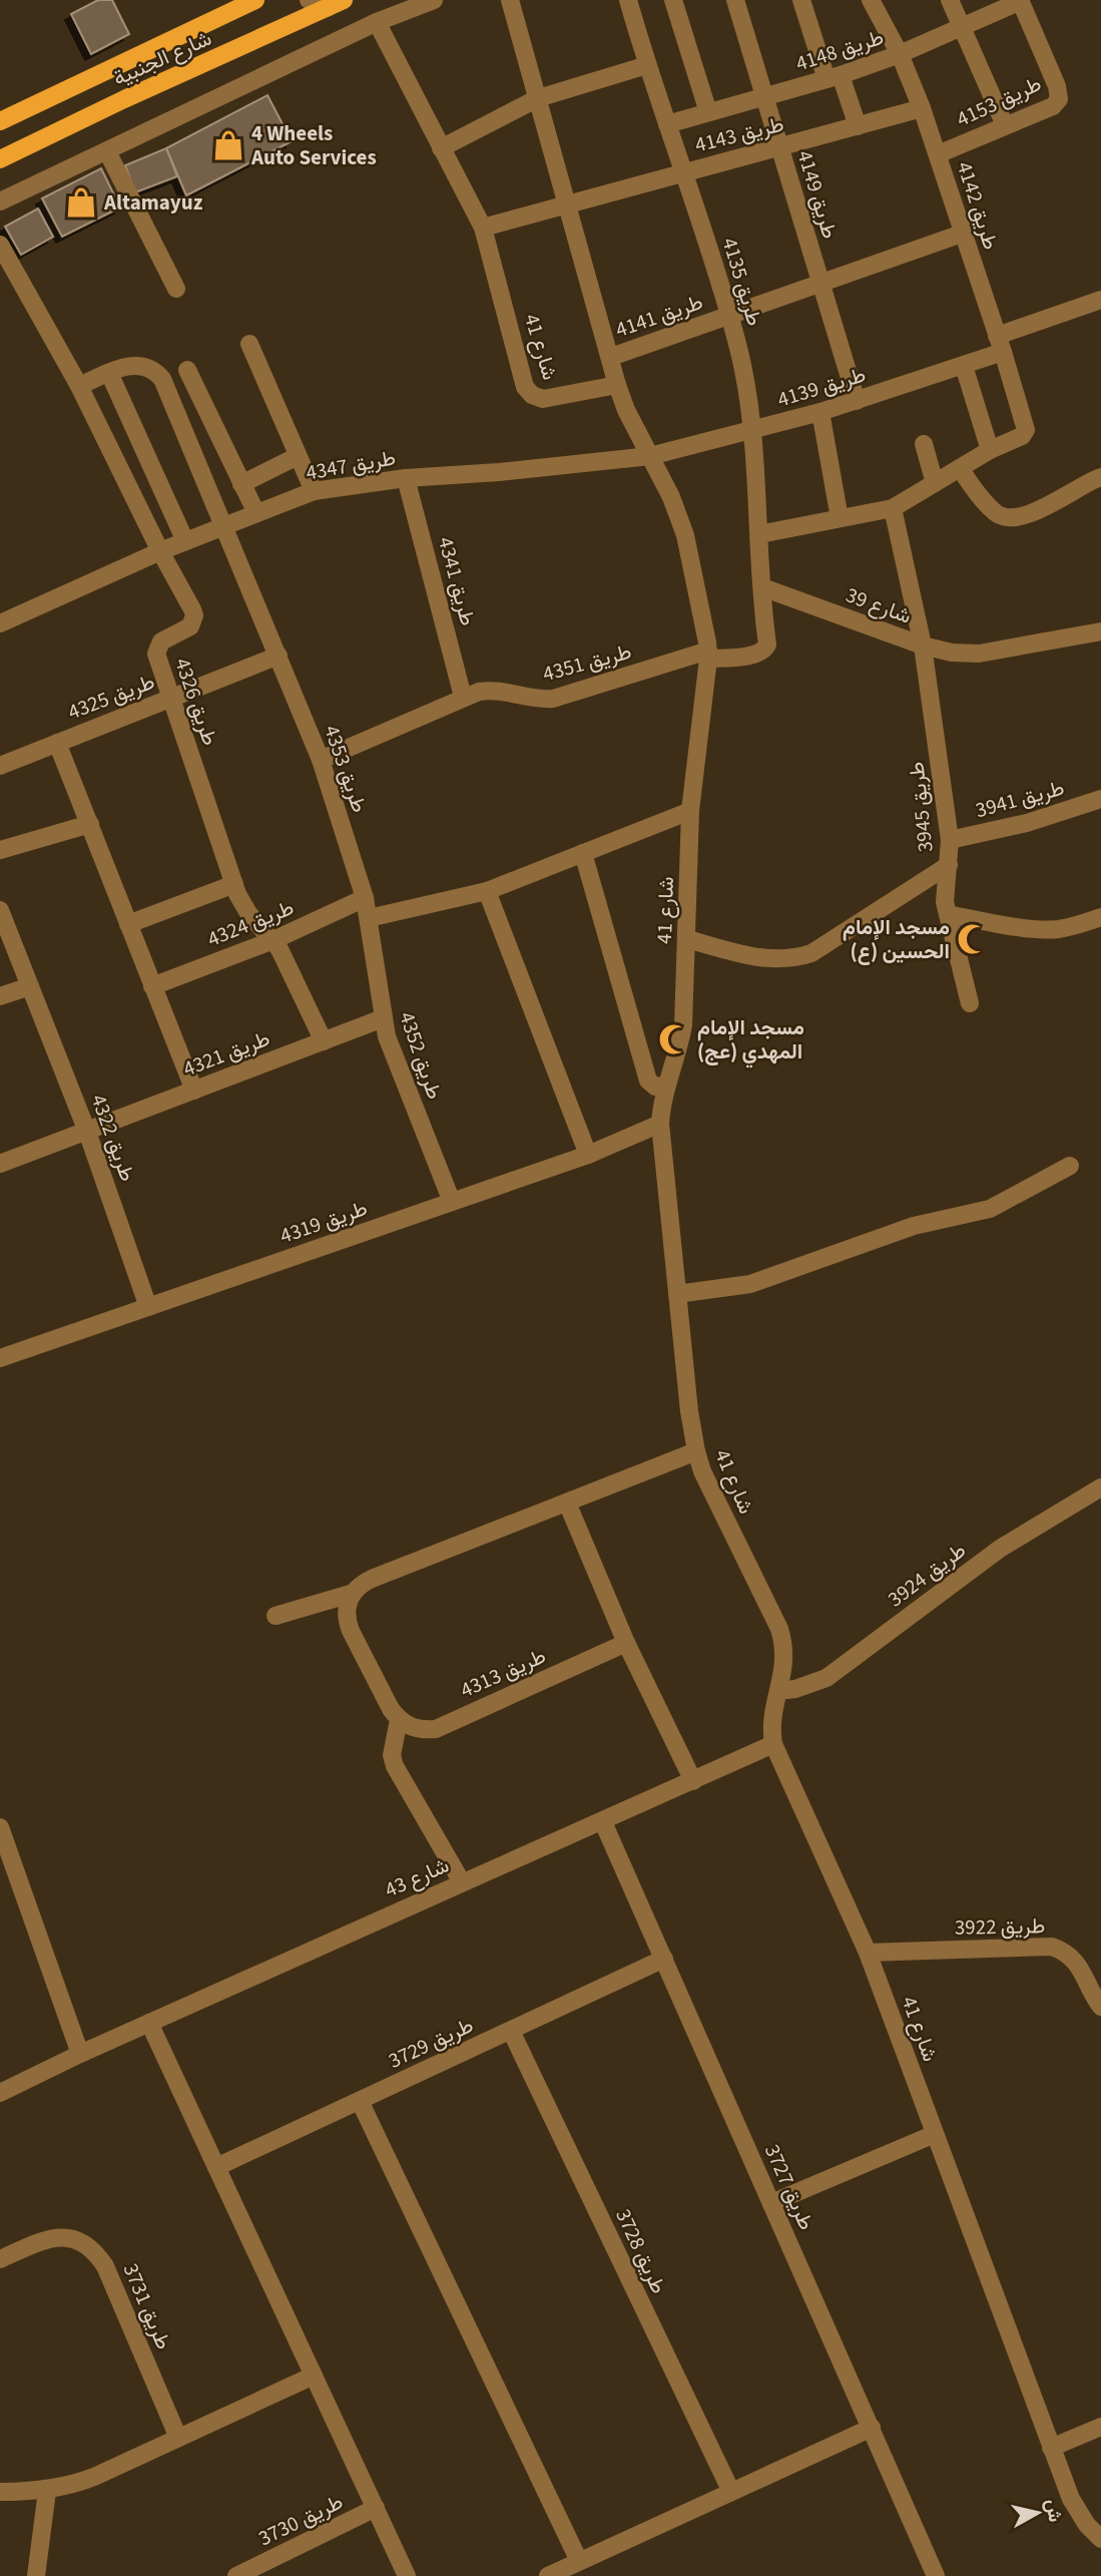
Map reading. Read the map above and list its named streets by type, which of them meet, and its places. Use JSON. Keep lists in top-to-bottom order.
{
  "streets": {
    "main road": ["شارع الجنبية"],
    "street": [
      "طريق 4148",
      "طريق 4153",
      "طريق 4143",
      "طريق 4149",
      "طريق 4142",
      "طريق 4135",
      "طريق 4141",
      "شارع 41",
      "طريق 4139",
      "طريق 4347",
      "طريق 4341",
      "شارع 39",
      "طريق 4351",
      "طريق 4325",
      "طريق 4326",
      "طريق 4353",
      "طريق 3941",
      "طريق 3945",
      "طريق 4324",
      "طريق 4321",
      "طريق 4352",
      "طريق 4322",
      "طريق 4319",
      "طريق 3924",
      "طريق 4313",
      "شارع 43",
      "طريق 3922",
      "طريق 3729",
      "طريق 3727",
      "طريق 3728",
      "طريق 3731",
      "طريق 3730"
    ]
  },
  "crossings": [
    ["طريق 4148", "طريق 4153"],
    ["طريق 4148", "طريق 4149"],
    ["طريق 4148", "طريق 4142"],
    ["طريق 4148", "طريق 4135"],
    ["طريق 4153", "طريق 4142"],
    ["طريق 4143", "طريق 4149"],
    ["طريق 4143", "طريق 4142"],
    ["طريق 4143", "طريق 4135"],
    ["طريق 4143", "شارع 41"],
    ["طريق 4149", "طريق 4141"],
    ["طريق 4149", "طريق 4139"],
    ["طريق 4142", "طريق 4141"],
    ["طريق 4142", "طريق 4139"],
    ["طريق 4135", "طريق 4141"],
    ["طريق 4135", "طريق 4139"],
    ["طريق 4135", "شارع 39"],
    ["طريق 4141", "شارع 41"],
    ["شارع 41", "طريق 4139"],
    ["شارع 41", "طريق 4347"],
    ["شارع 41", "طريق 4351"],
    ["شارع 41", "طريق 4319"],
    ["شارع 41", "طريق 3924"],
    ["شارع 41", "شارع 43"],
    ["شارع 41", "طريق 3922"],
    ["طريق 4139", "طريق 4347"],
    ["طريق 4347", "طريق 4341"],
    ["طريق 4347", "طريق 4326"],
    ["طريق 4347", "طريق 4353"],
    ["طريق 4341", "طريق 4351"],
    ["شارع 39", "طريق 3945"],
    ["طريق 4351", "طريق 4353"],
    ["طريق 4325", "طريق 4326"],
    ["طريق 4325", "طريق 4353"],
    ["طريق 4326", "طريق 4324"],
    ["طريق 4326", "طريق 4321"],
    ["طريق 4353", "طريق 4324"],
    ["طريق 4353", "طريق 4352"],
    ["طريق 3941", "طريق 3945"],
    ["طريق 4321", "طريق 4352"],
    ["طريق 4321", "طريق 4322"],
    ["طريق 4352", "طريق 4319"],
    ["طريق 4322", "طريق 4319"],
    ["شارع 43", "طريق 3727"],
    ["طريق 3729", "طريق 3727"],
    ["طريق 3729", "طريق 3728"]
  ],
  "places": {
    "shop": ["4 Wheels Auto Services", "Altamayuz"],
    "mosque": ["مسجد الإمام الحسين (ع)", "مسجد الإمام المهدي (عج)"]
  },
  "north": "right"
}
